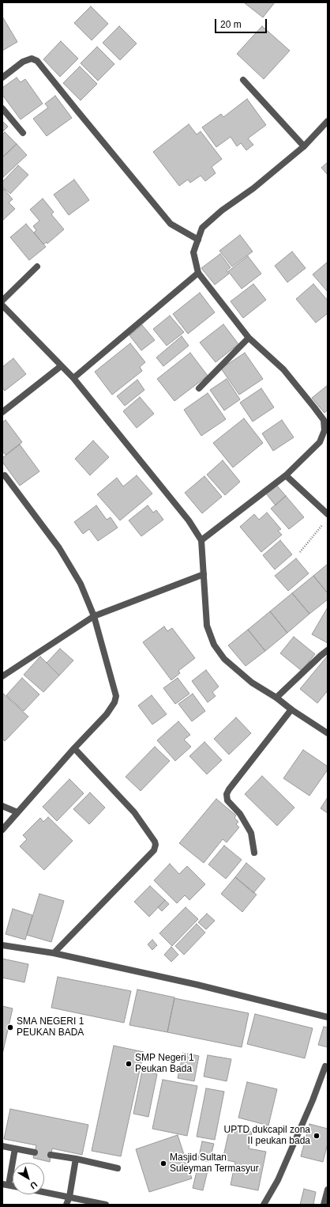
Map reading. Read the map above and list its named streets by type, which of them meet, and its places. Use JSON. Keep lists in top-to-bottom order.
{
  "places": [
    "SMA NEGERI 1 PEUKAN BADA",
    "SMP Negeri 1 Peukan Bada",
    "UPTD dukcapil zona II peukan bada",
    "Masjid Sultan Suleyman Termasyur"
  ],
  "scale_bar": "20 m",
  "north": "bottom right"
}
